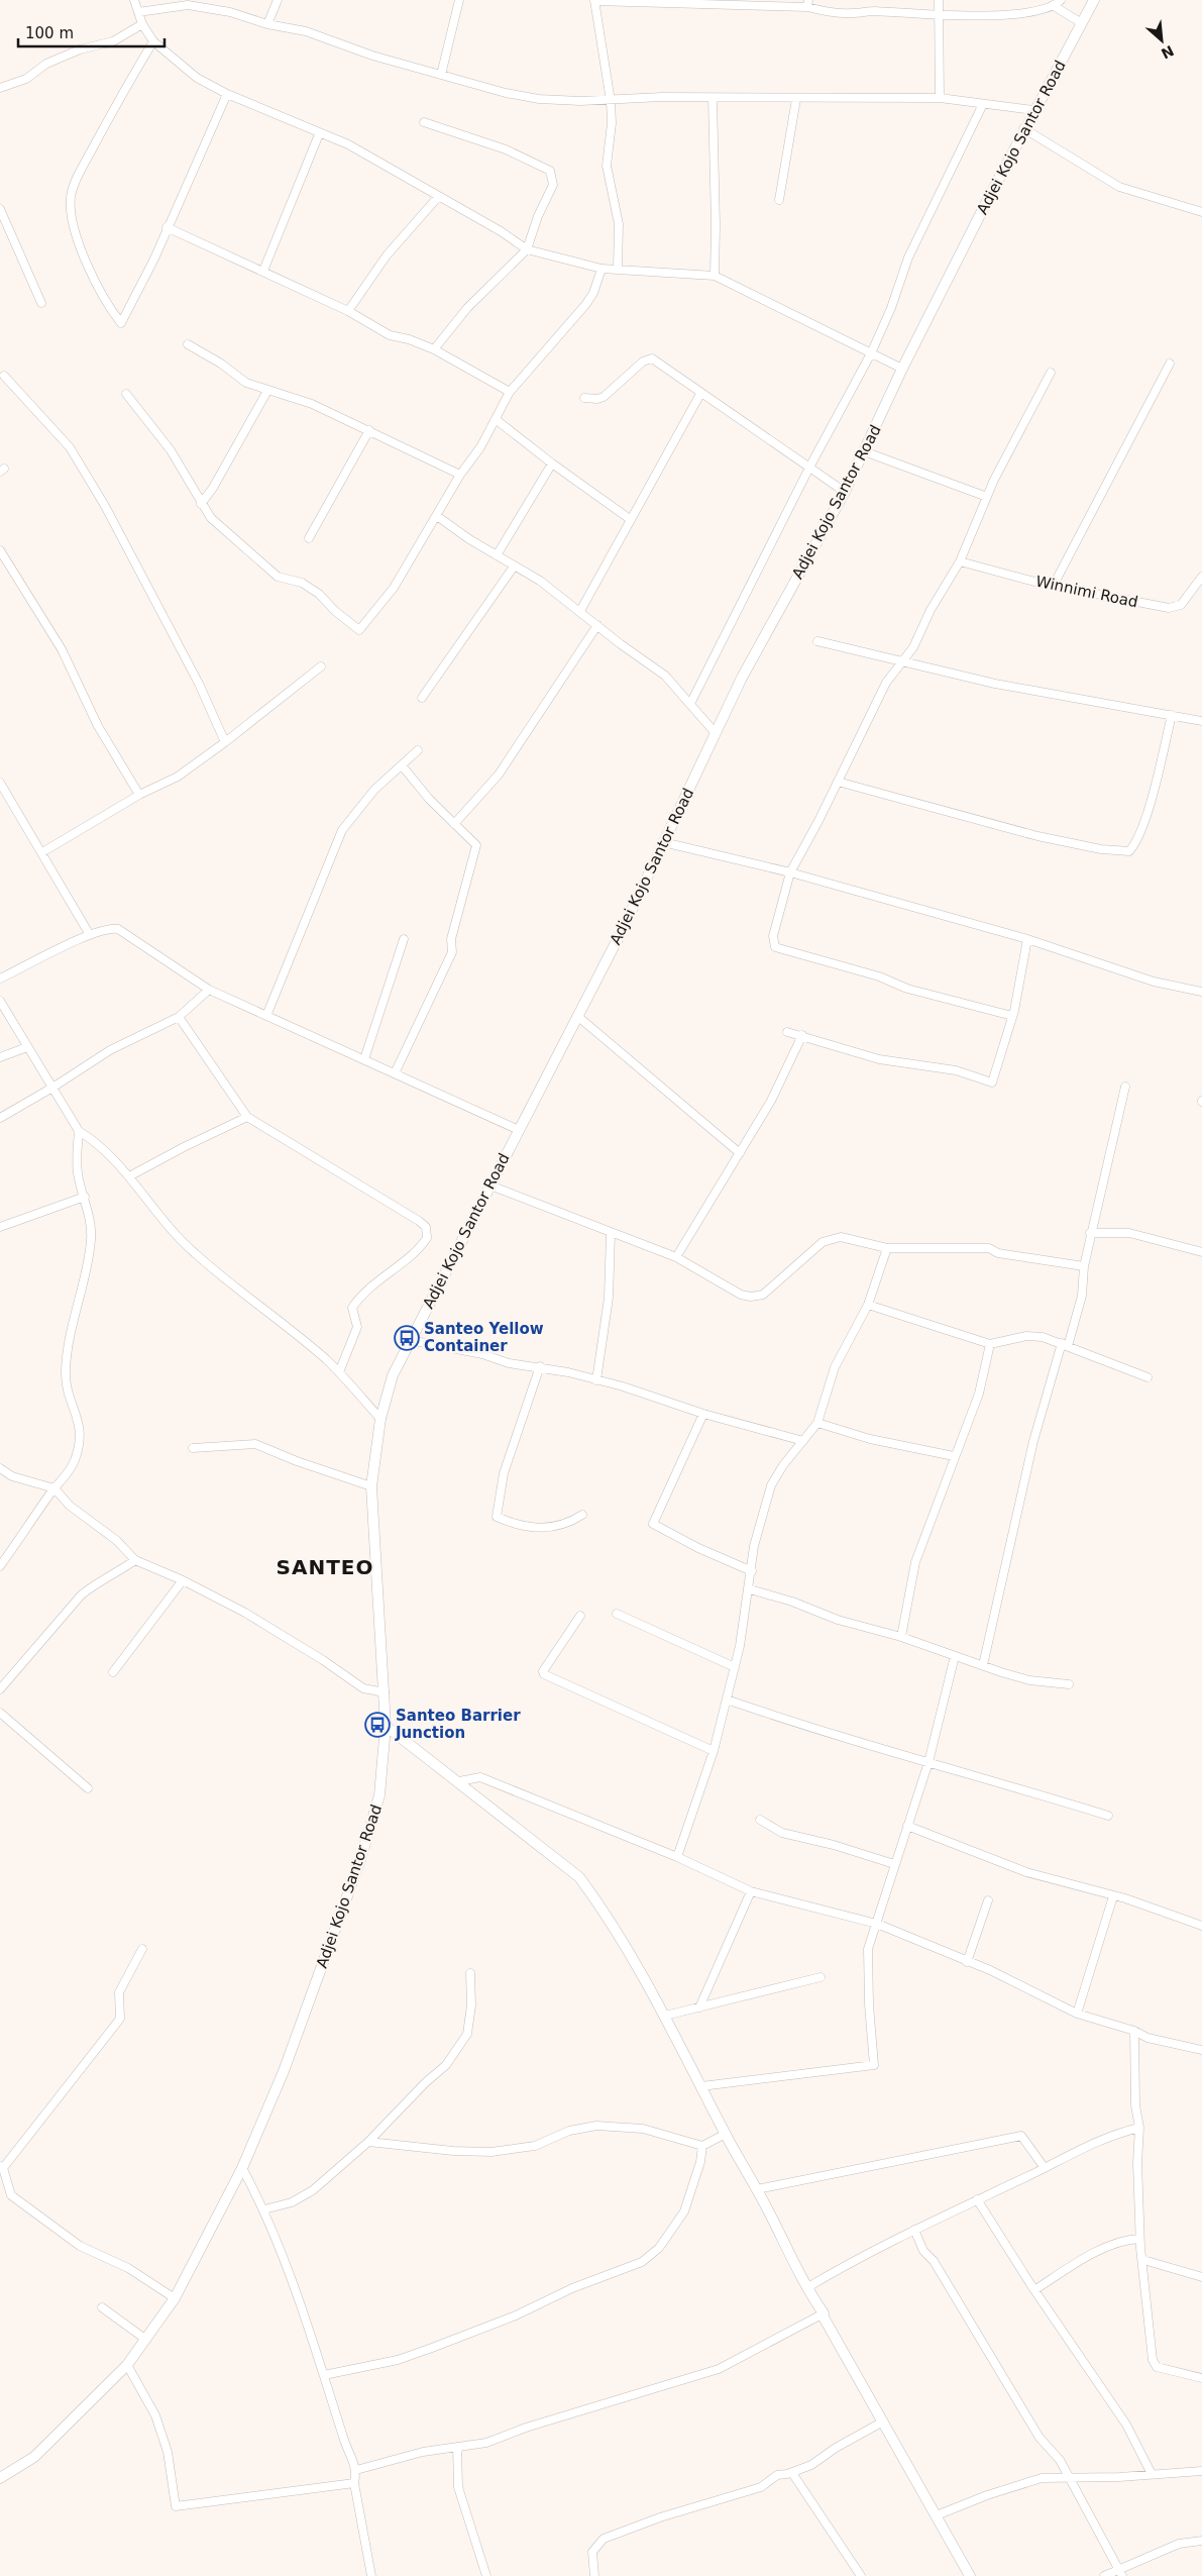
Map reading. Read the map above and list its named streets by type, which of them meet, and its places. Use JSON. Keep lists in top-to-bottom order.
{
  "streets": {
    "street": ["Adjei Kojo Santor Road", "Winnimi Road"]
  },
  "districts": ["SANTEO"],
  "places": {
    "bus stop": ["Santeo Yellow Container", "Santeo Barrier Junction"]
  },
  "scale_bar": "100 m",
  "north": "bottom right"
}
